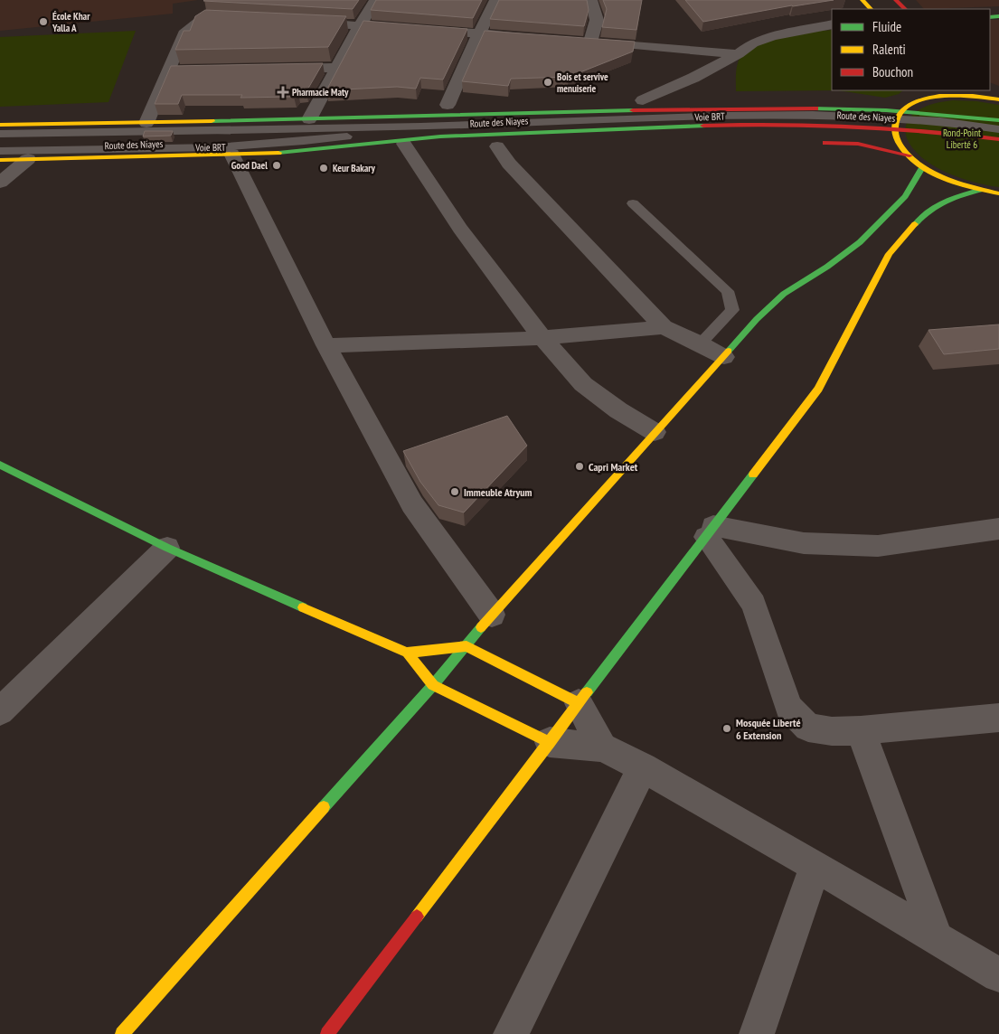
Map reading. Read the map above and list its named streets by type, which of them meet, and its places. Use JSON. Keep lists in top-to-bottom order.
{
  "streets": {
    "main road": ["Route des Niayes"],
    "lane": ["Voie BRT"]
  },
  "crossings": [
    ["Voie BRT", "Route des Niayes"]
  ],
  "parks": ["Rond-Point Liberté 6"],
  "places": {
    "other": [
      "École Khar Yalla A",
      "Bois et servive menuiserie",
      "Good Dael",
      "Keur Bakary",
      "Capri Market",
      "Immeuble Atryum",
      "Mosquée Liberté 6 Extension"
    ],
    "health": ["Pharmacie Maty"]
  },
  "legend": ["Fluide", "Ralenti", "Bouchon"]
}
